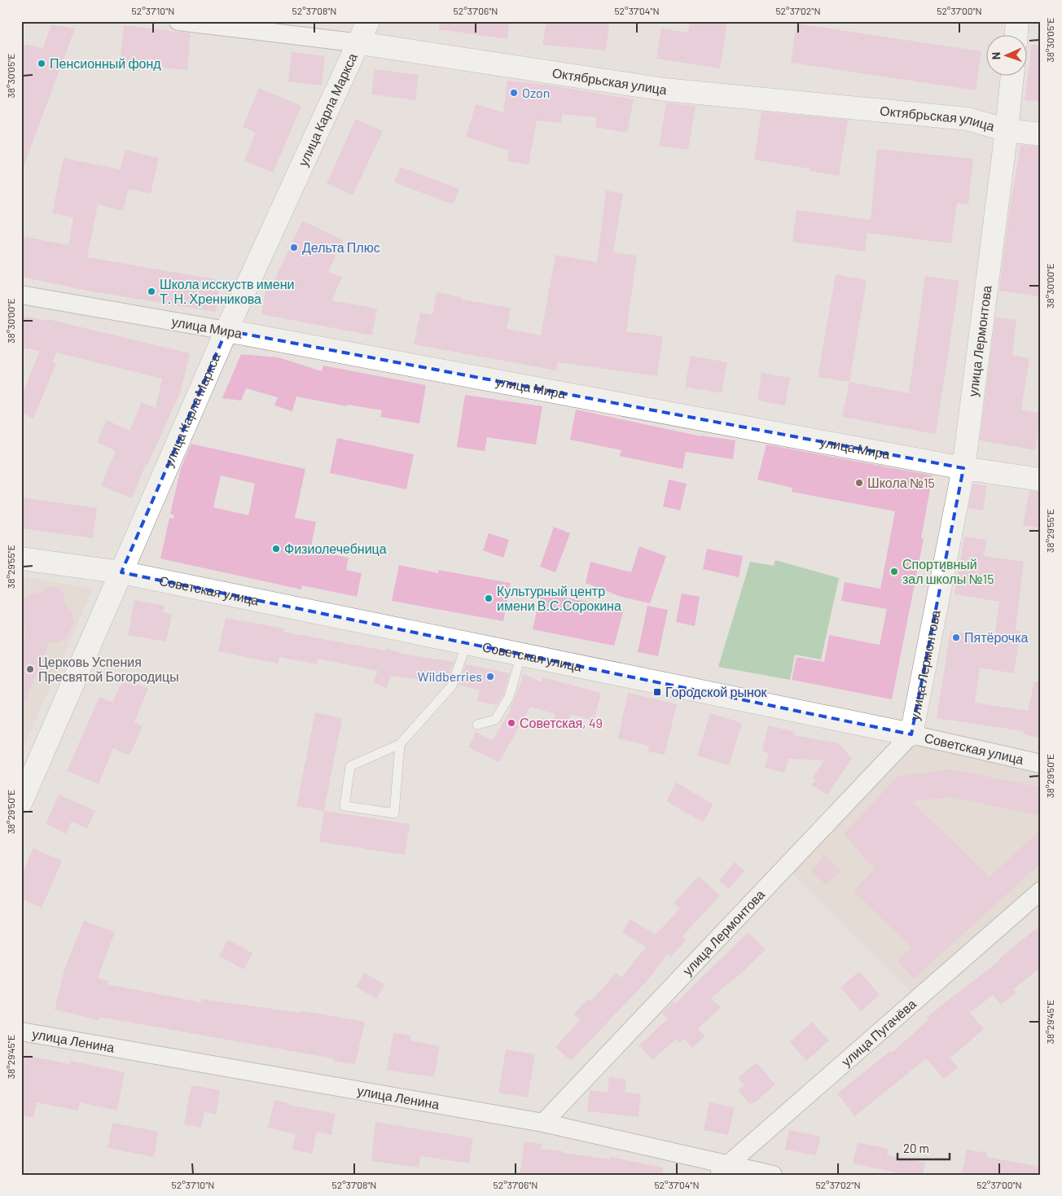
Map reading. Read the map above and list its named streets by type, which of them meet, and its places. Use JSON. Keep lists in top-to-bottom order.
{
  "streets": {
    "main road": [
      "Октябрьская улица",
      "улица Карла Маркса",
      "улица Мира",
      "улица Лермонтова",
      "Советская улица"
    ],
    "street": ["улица Пугачёва", "улица Ленина"]
  },
  "crossings": [
    ["Октябрьская улица", "улица Карла Маркса"],
    ["Октябрьская улица", "улица Лермонтова"],
    ["улица Карла Маркса", "улица Мира"],
    ["улица Карла Маркса", "Советская улица"],
    ["улица Мира", "улица Лермонтова"],
    ["улица Лермонтова", "Советская улица"],
    ["улица Лермонтова", "улица Ленина"],
    ["улица Пугачёва", "улица Ленина"]
  ],
  "places": {
    "other": [
      "Пенсионный фонд",
      "Ozon",
      "Дельта Плюс",
      "Школа исскуств имени Т. Н. Хренникова",
      "Школа №15",
      "Физиолечебница",
      "Спортивный зал школы №15",
      "Культурный центр имени В.С.Сорокина",
      "Пятёрочка",
      "Церковь Успения Пресвятой Богородицы",
      "Wildberries",
      "Советская, 49"
    ],
    "transit": ["Городской рынок"]
  },
  "scale_bar": "20 m",
  "north": "left",
  "coordinates": [
    "52°37'10\"N",
    "52°37'08\"N",
    "52°37'06\"N",
    "52°37'04\"N",
    "52°37'02\"N",
    "52°37'00\"N",
    "38°30'05\"E",
    "38°30'00\"E",
    "38°29'55\"E",
    "38°29'50\"E",
    "38°29'45\"E"
  ]
}
